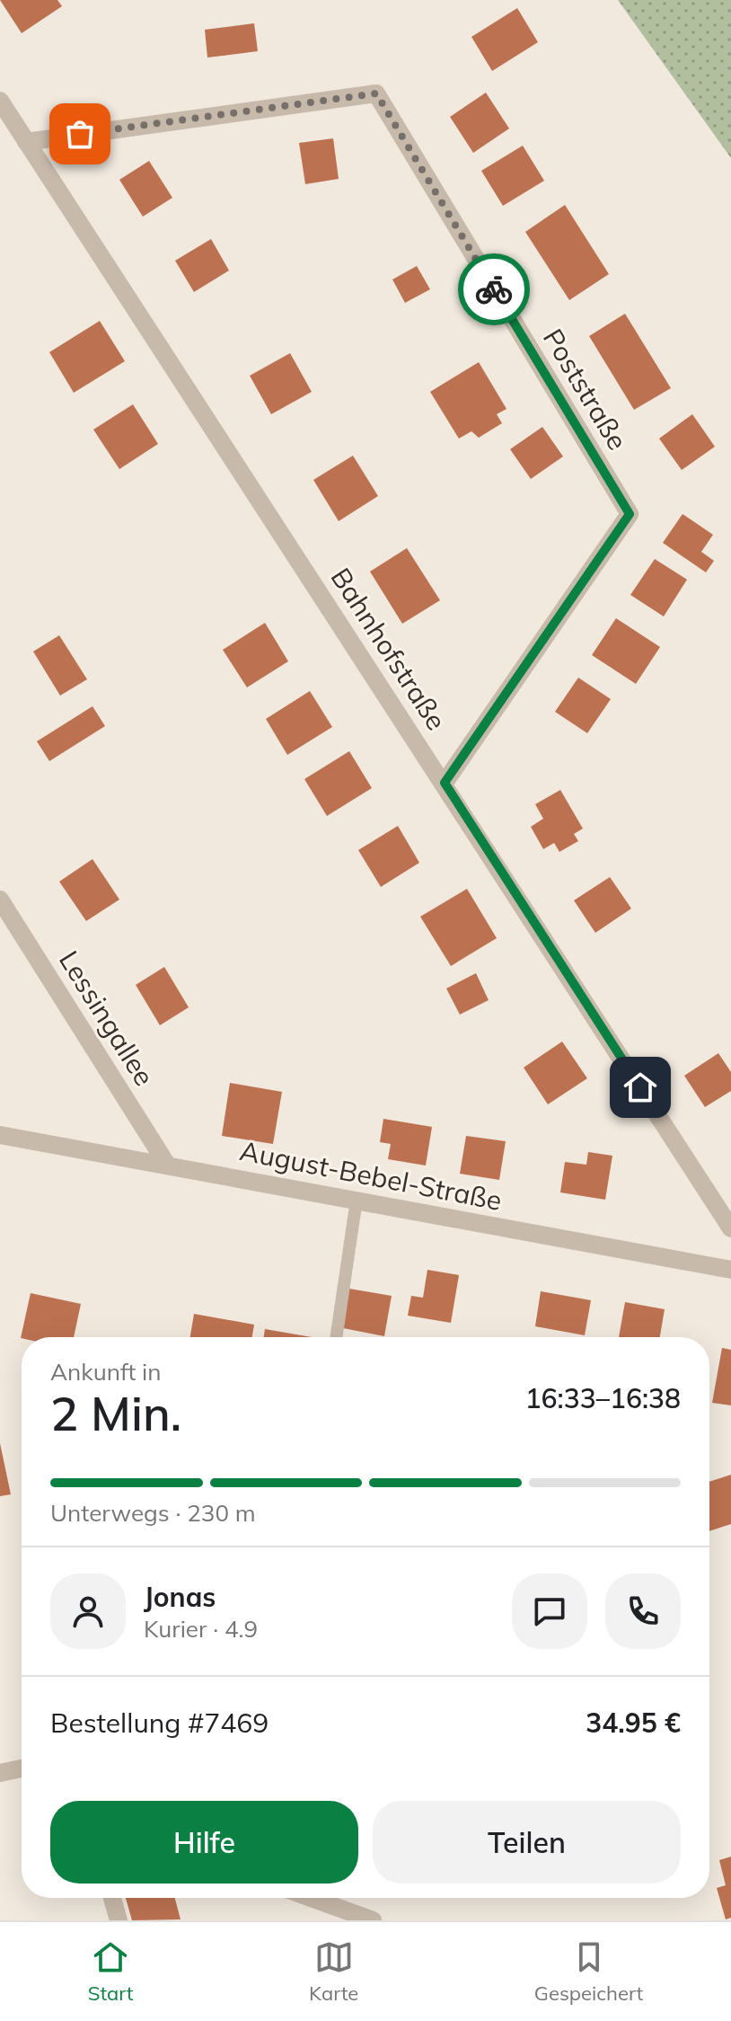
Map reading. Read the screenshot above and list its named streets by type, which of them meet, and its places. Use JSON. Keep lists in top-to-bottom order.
{
  "streets": {
    "street": [
      "Poststraße",
      "Bahnhofstraße",
      "Lessingallee",
      "August-Bebel-Straße"
    ]
  },
  "crossings": [
    ["Poststraße", "Bahnhofstraße"],
    ["Lessingallee", "August-Bebel-Straße"]
  ],
  "page": {
    "heading": ["2 Min.", "Ankunft in", "16:33–16:38"],
    "panel": [
      "Jonas",
      "Kurier · 4.9",
      "Bestellung #7469",
      "34.95 €"
    ],
    "bar": "Unterwegs · 230 m",
    "buttons": ["Hilfe", "Teilen"],
    "tabs": ["Start", "Karte", "Gespeichert"]
  }
}
